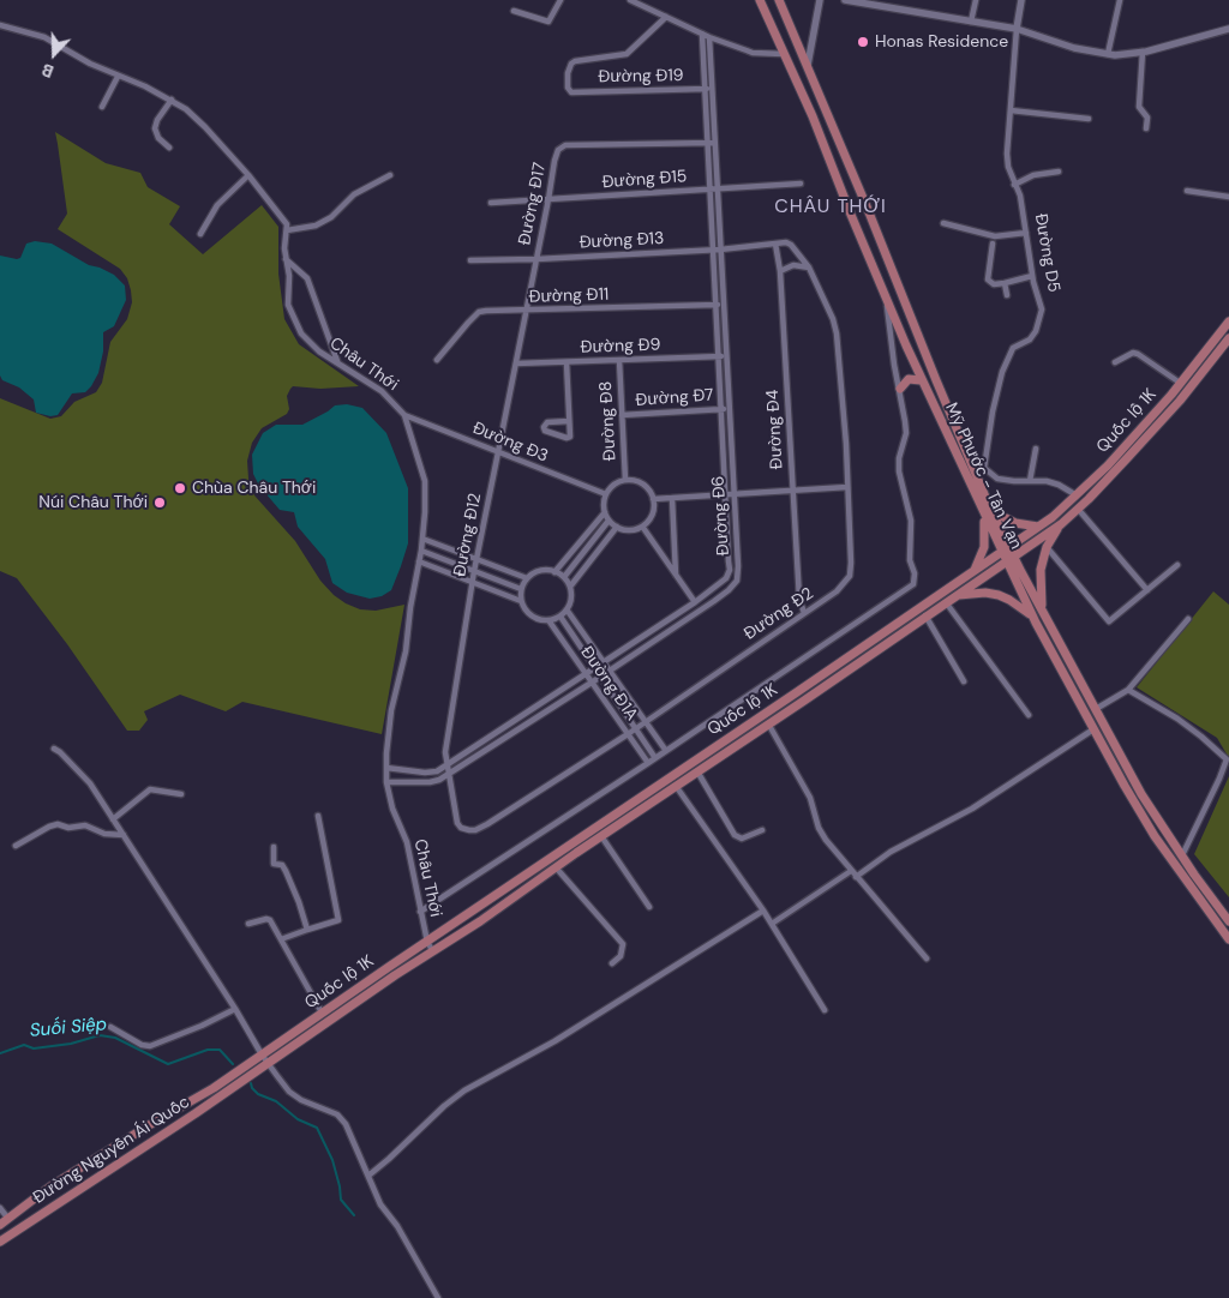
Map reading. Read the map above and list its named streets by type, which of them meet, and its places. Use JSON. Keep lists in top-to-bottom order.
{
  "streets": {
    "main road": ["Quốc lộ 1K", "Mỹ Phước - Tân Vạn", "Đường Nguyễn Ái Quốc"],
    "street": [
      "Đường Đ19",
      "Đường Đ15",
      "Đường Đ17",
      "Đường Đ13",
      "Đường D5",
      "Đường Đ11",
      "Đường Đ9",
      "Châu Thới",
      "Đường Đ7",
      "Đường Đ8",
      "Đường Đ4",
      "Đường Đ3",
      "Đường Đ6",
      "Đường Đ12",
      "Đường Đ2",
      "Đường Đ1A"
    ]
  },
  "crossings": [
    ["Đường Đ19", "Đường Đ6"],
    ["Đường Đ15", "Đường Đ17"],
    ["Đường Đ15", "Đường Đ6"],
    ["Đường Đ17", "Đường Đ13"],
    ["Đường Đ17", "Đường Đ11"],
    ["Đường Đ17", "Đường Đ6"],
    ["Đường Đ17", "Đường Đ12"],
    ["Đường Đ13", "Đường Đ4"],
    ["Đường Đ13", "Đường Đ6"],
    ["Đường Đ13", "Đường Đ2"],
    ["Đường Đ11", "Đường Đ6"],
    ["Đường Đ11", "Đường Đ12"],
    ["Đường Đ9", "Đường Đ8"],
    ["Đường Đ9", "Đường Đ6"],
    ["Đường Đ9", "Đường Đ12"],
    ["Châu Thới", "Quốc lộ 1K"],
    ["Châu Thới", "Đường Đ3"],
    ["Châu Thới", "Đường Đ6"],
    ["Đường Đ7", "Đường Đ8"],
    ["Đường Đ7", "Đường Đ6"],
    ["Đường Đ8", "Đường Đ3"],
    ["Quốc lộ 1K", "Mỹ Phước - Tân Vạn"],
    ["Quốc lộ 1K", "Đường Nguyễn Ái Quốc"],
    ["Đường Đ4", "Đường Đ2"],
    ["Đường Đ3", "Đường Đ12"],
    ["Đường Đ6", "Đường Đ12"],
    ["Đường Đ6", "Đường Đ2"],
    ["Đường Đ6", "Đường Đ1A"],
    ["Đường Đ2", "Đường Đ1A"]
  ],
  "districts": ["CHÂU THỚI"],
  "water": ["Suối Siệp"],
  "places": ["Honas Residence", "Chùa Châu Thới", "Núi Châu Thới"],
  "north": "bottom"
}
